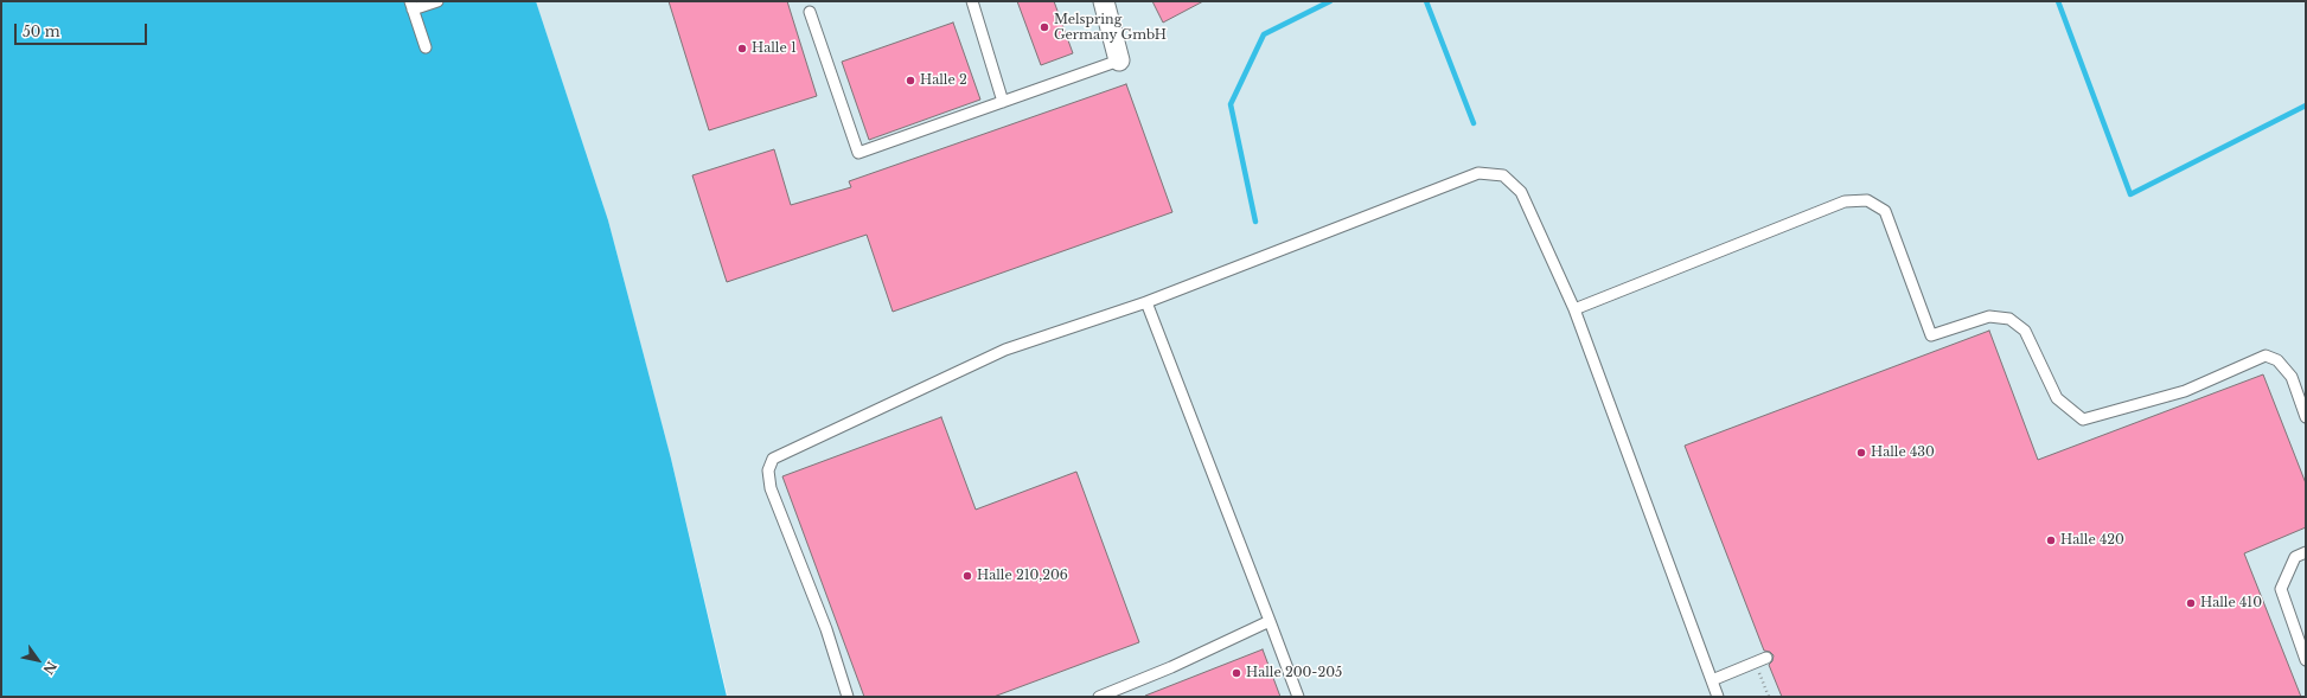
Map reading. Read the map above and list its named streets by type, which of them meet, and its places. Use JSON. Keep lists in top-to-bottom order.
{
  "places": [
    "Melspring Germany GmbH",
    "Halle 1",
    "Halle 2",
    "Halle 430",
    "Halle 420",
    "Halle 210,206",
    "Halle 410",
    "Halle 200-205"
  ],
  "scale_bar": "50 m",
  "north": "bottom right"
}
